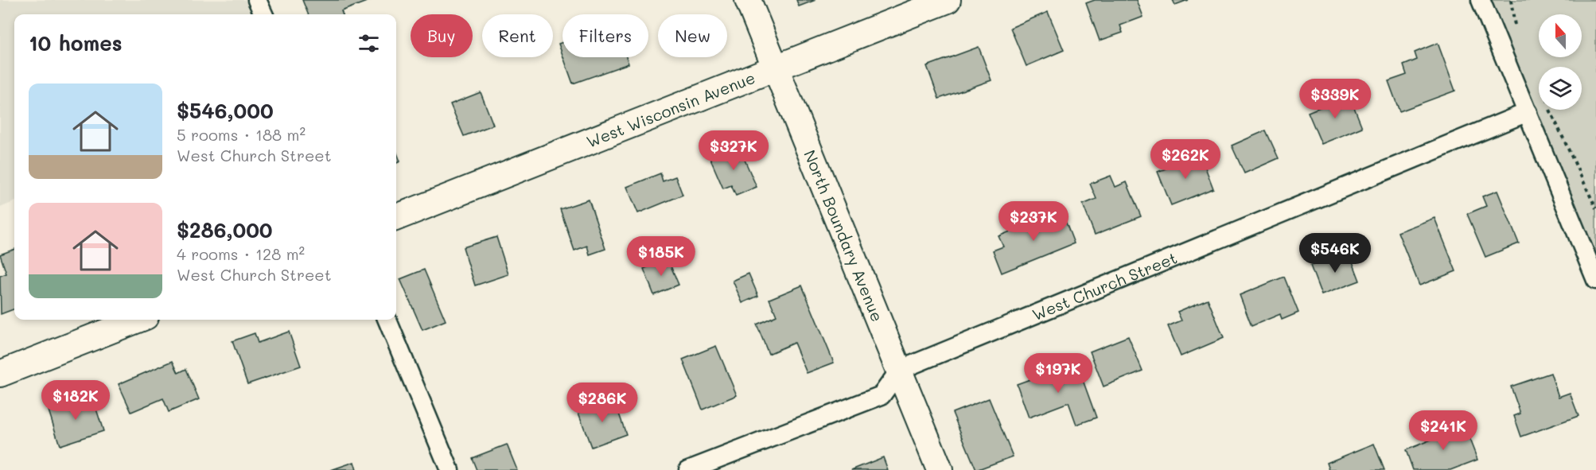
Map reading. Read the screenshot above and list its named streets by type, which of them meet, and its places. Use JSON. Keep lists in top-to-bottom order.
{
  "streets": {
    "street": ["West Wisconsin Avenue", "North Boundary Avenue", "West Church Street"]
  },
  "crossings": [
    ["West Wisconsin Avenue", "North Boundary Avenue"],
    ["North Boundary Avenue", "West Church Street"]
  ],
  "north": "top",
  "page": {
    "chip": [
      "Buy",
      "Rent",
      "Filters",
      "New"
    ],
    "heading": "10 homes",
    "list": [
      {
        "name": "$546,000",
        "note": "5 rooms · 188 m² · West Church Street"
      },
      {
        "name": "$286,000",
        "note": "4 rooms · 128 m² · West Church Street"
      }
    ],
    "price": [
      "$339K",
      "$327K",
      "$262K",
      "$237K",
      "$546K",
      "$185K",
      "$197K",
      "$182K",
      "$286K",
      "$241K"
    ]
  }
}
